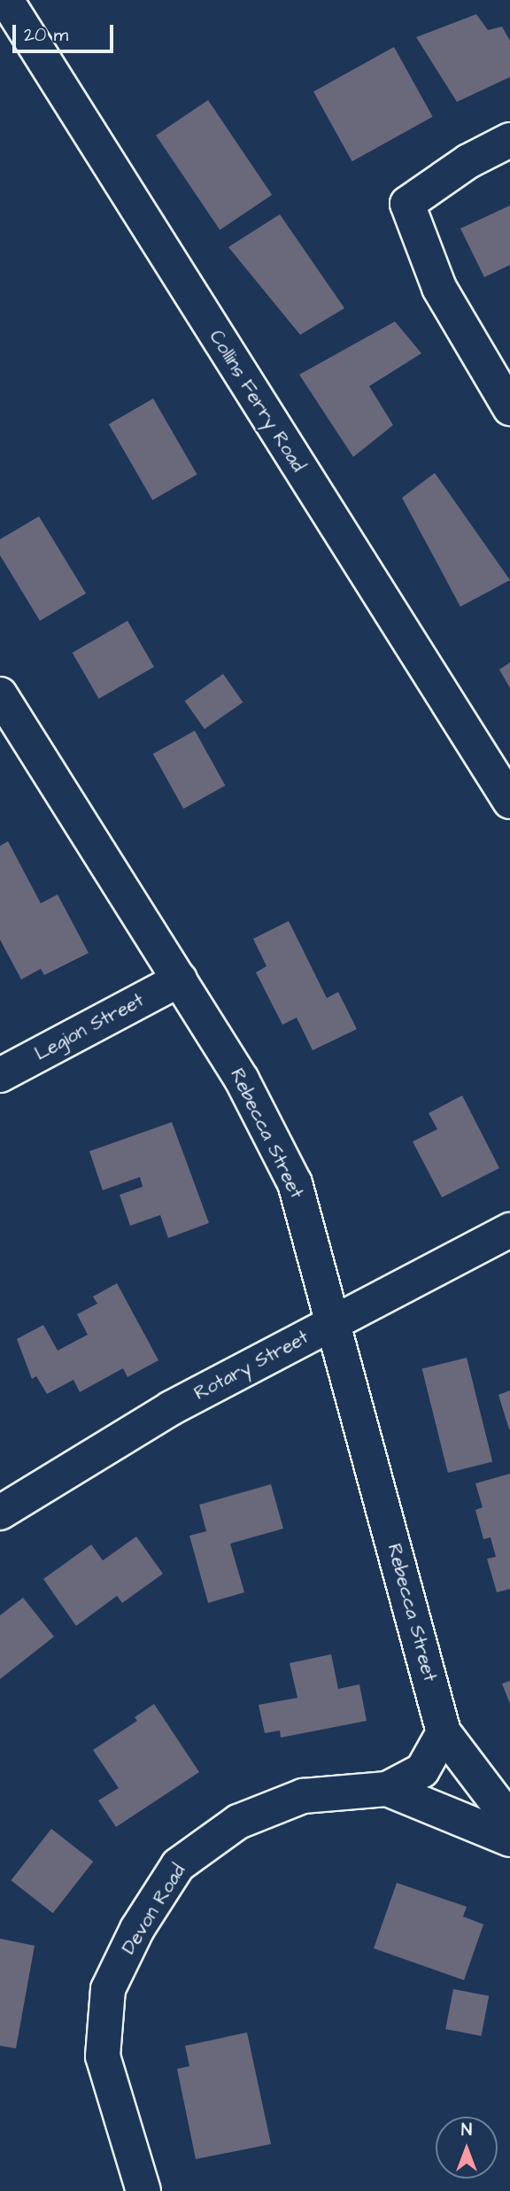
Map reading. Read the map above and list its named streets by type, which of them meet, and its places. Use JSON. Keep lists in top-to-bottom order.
{
  "streets": {
    "street": [
      "Collins Ferry Road",
      "Legion Street",
      "Rebecca Street",
      "Rotary Street",
      "Devon Road"
    ]
  },
  "crossings": [
    ["Legion Street", "Rebecca Street"],
    ["Rebecca Street", "Rotary Street"]
  ],
  "scale_bar": "20 m",
  "north": "top"
}
